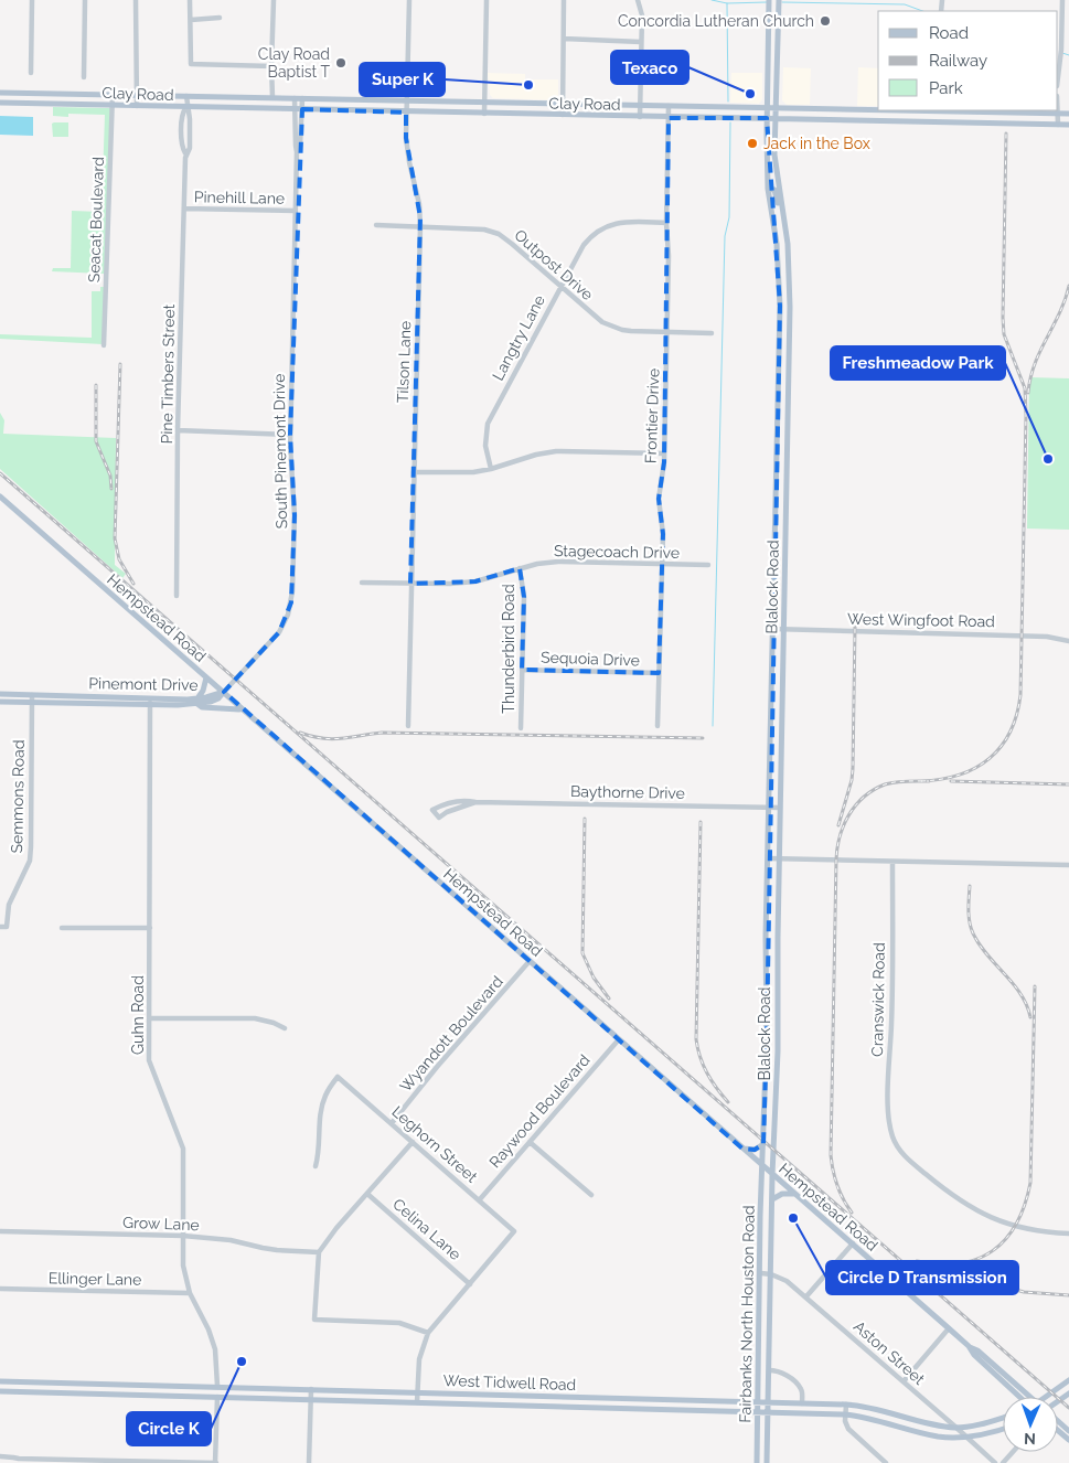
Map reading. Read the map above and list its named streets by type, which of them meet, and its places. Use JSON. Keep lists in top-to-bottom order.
{
  "streets": {
    "main road": [
      "Clay Road",
      "Blalock Road",
      "Hempstead Road",
      "Pinemont Drive",
      "Fairbanks North Houston Road",
      "West Tidwell Road"
    ],
    "street": [
      "Pinehill Lane",
      "Seacat Boulevard",
      "Outpost Drive",
      "Langtry Lane",
      "Tilson Lane",
      "Pine Timbers Street",
      "Frontier Drive",
      "South Pinemont Drive",
      "Stagecoach Drive",
      "West Wingfoot Road",
      "Thunderbird Road",
      "Sequoia Drive",
      "Baythorne Drive",
      "Semmons Road",
      "Cranswick Road",
      "Guhn Road",
      "Wyandott Boulevard",
      "Raywood Boulevard",
      "Leghorn Street",
      "Grow Lane",
      "Celina Lane",
      "Ellinger Lane",
      "Aston Street"
    ]
  },
  "crossings": [
    ["Clay Road", "Seacat Boulevard"],
    ["Clay Road", "Tilson Lane"],
    ["Clay Road", "Pine Timbers Street"],
    ["Clay Road", "Frontier Drive"],
    ["Clay Road", "South Pinemont Drive"],
    ["Clay Road", "Blalock Road"],
    ["Pinehill Lane", "Pine Timbers Street"],
    ["Pinehill Lane", "South Pinemont Drive"],
    ["Outpost Drive", "Langtry Lane"],
    ["Outpost Drive", "Tilson Lane"],
    ["Outpost Drive", "Frontier Drive"],
    ["Langtry Lane", "Frontier Drive"],
    ["Tilson Lane", "Stagecoach Drive"],
    ["Frontier Drive", "Stagecoach Drive"],
    ["Frontier Drive", "Sequoia Drive"],
    ["South Pinemont Drive", "Hempstead Road"],
    ["South Pinemont Drive", "Pinemont Drive"],
    ["Stagecoach Drive", "Thunderbird Road"],
    ["Blalock Road", "Hempstead Road"],
    ["Blalock Road", "West Wingfoot Road"],
    ["Blalock Road", "Baythorne Drive"],
    ["Blalock Road", "Fairbanks North Houston Road"],
    ["Hempstead Road", "Pinemont Drive"],
    ["Hempstead Road", "Wyandott Boulevard"],
    ["Hempstead Road", "Raywood Boulevard"],
    ["Hempstead Road", "Fairbanks North Houston Road"],
    ["Thunderbird Road", "Sequoia Drive"],
    ["Pinemont Drive", "Semmons Road"],
    ["Pinemont Drive", "Guhn Road"],
    ["Guhn Road", "Grow Lane"],
    ["Guhn Road", "Ellinger Lane"],
    ["Guhn Road", "West Tidwell Road"],
    ["Wyandott Boulevard", "Leghorn Street"],
    ["Raywood Boulevard", "Leghorn Street"],
    ["Leghorn Street", "Celina Lane"],
    ["Fairbanks North Houston Road", "Aston Street"],
    ["Fairbanks North Houston Road", "West Tidwell Road"],
    ["Aston Street", "West Tidwell Road"]
  ],
  "places": [
    "Concordia Lutheran Church",
    "Clay Road Baptist T",
    "Super K",
    "Texaco",
    "Jack in the Box",
    "Freshmeadow Park",
    "Circle D Transmission",
    "Circle K"
  ],
  "legend": ["Road", "Railway", "Park"],
  "north": "bottom"
}
